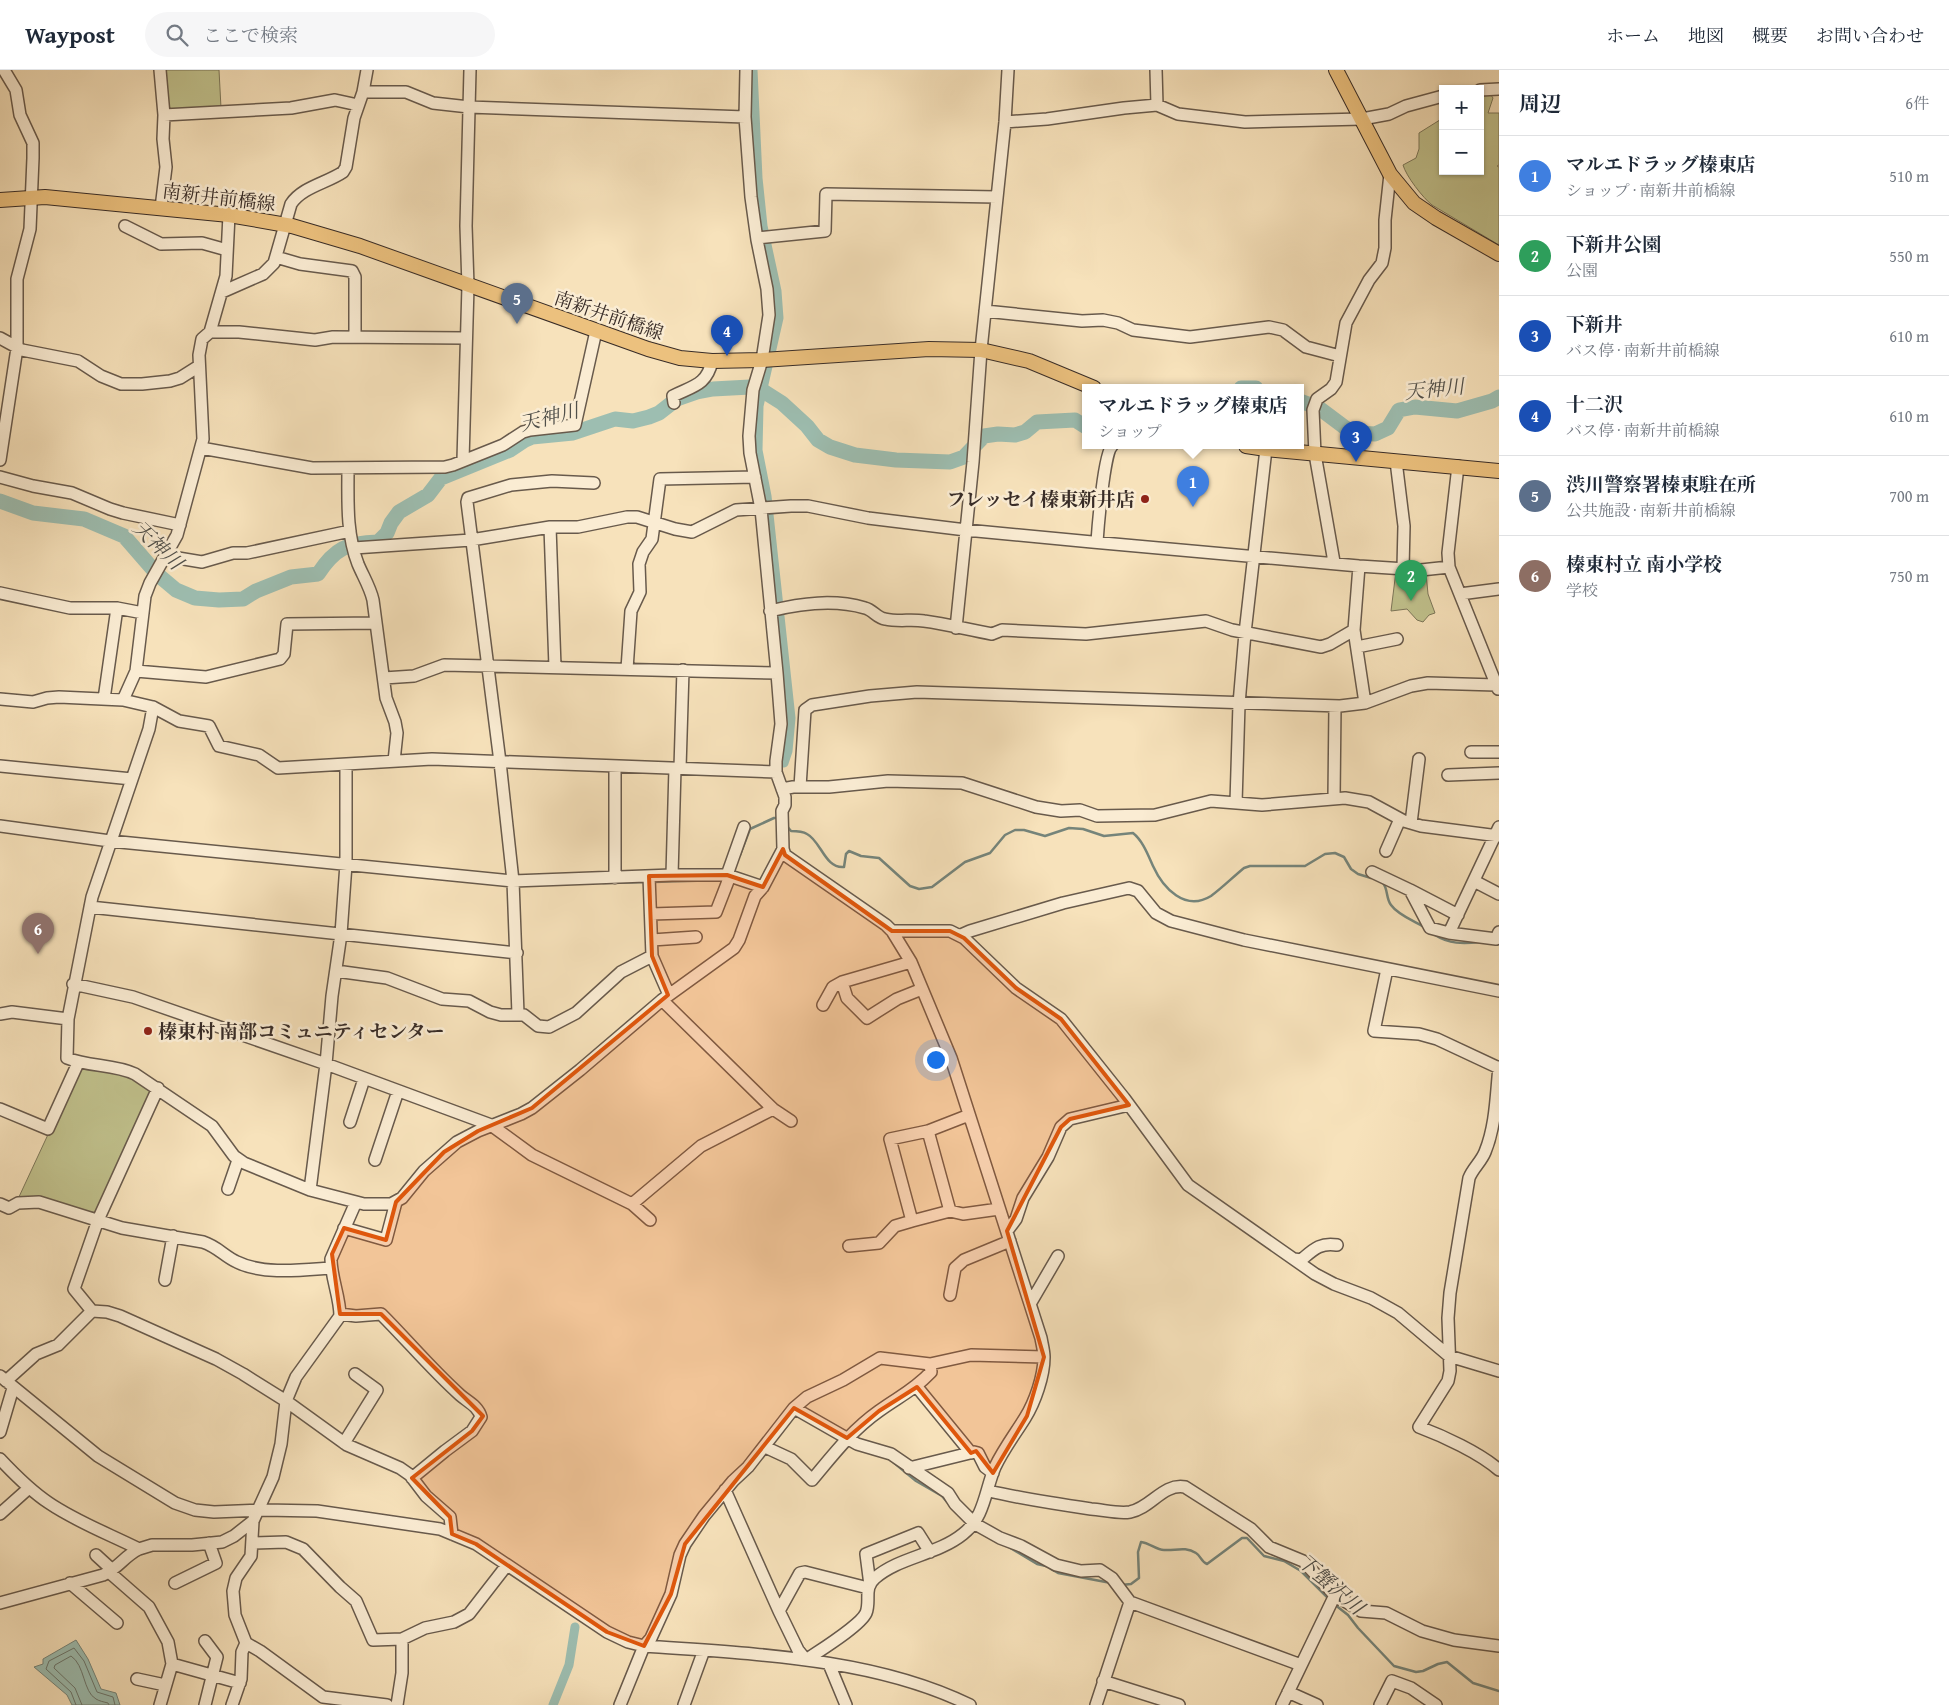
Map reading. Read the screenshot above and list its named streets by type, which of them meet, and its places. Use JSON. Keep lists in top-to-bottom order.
{
  "streets": {
    "main road": ["南新井前橋線"]
  },
  "water": ["天神川", "下蟹沢川"],
  "places": ["フレッセイ榛東新井店", "榛東村 南部コミュニティセンター"],
  "page": {
    "header": "Waypost",
    "search": "ここで検索",
    "nav": [
      "ホーム",
      "地図",
      "概要",
      "お問い合わせ"
    ],
    "heading": ["周辺", "6件"],
    "map_buttons": ["+", "−"],
    "list": [
      {
        "mark": "1",
        "name": "マルエドラッグ榛東店",
        "note": "ショップ · 南新井前橋線",
        "value": "510 m"
      },
      {
        "mark": "2",
        "name": "下新井公園",
        "note": "公園",
        "value": "550 m"
      },
      {
        "mark": "3",
        "name": "下新井",
        "note": "バス停 · 南新井前橋線",
        "value": "610 m"
      },
      {
        "mark": "4",
        "name": "十二沢",
        "note": "バス停 · 南新井前橋線",
        "value": "610 m"
      },
      {
        "mark": "5",
        "name": "渋川警察署榛東駐在所",
        "note": "公共施設 · 南新井前橋線",
        "value": "700 m"
      },
      {
        "mark": "6",
        "name": "榛東村立 南小学校",
        "note": "学校",
        "value": "750 m"
      }
    ],
    "pins": [
      "5",
      "4",
      "3",
      "1",
      "2",
      "6"
    ],
    "popup": ["マルエドラッグ榛東店", "ショップ"]
  }
}
